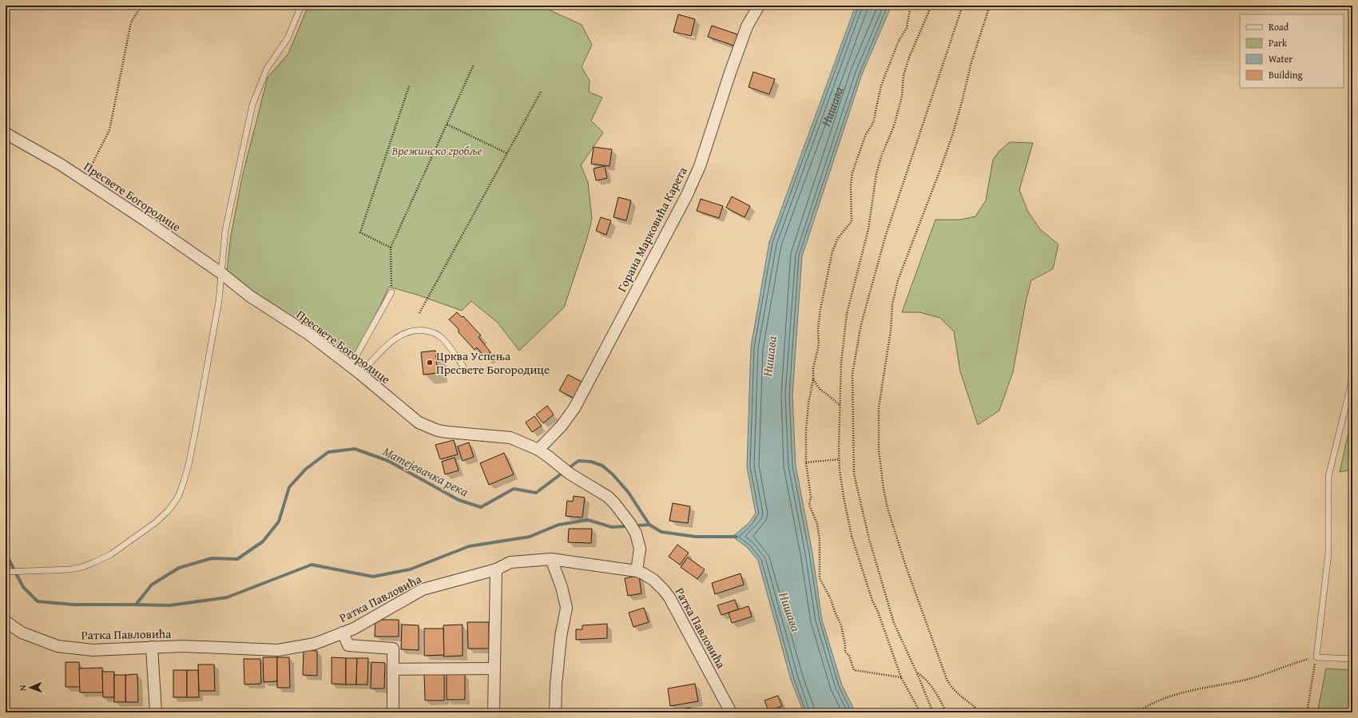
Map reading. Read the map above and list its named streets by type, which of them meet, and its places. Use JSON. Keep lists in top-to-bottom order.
{
  "streets": {
    "street": ["Пресвете Богородице", "Горана Марковића Карета", "Ратка Павловића"]
  },
  "crossings": [
    ["Пресвете Богородице", "Горана Марковића Карета"],
    ["Пресвете Богородице", "Ратка Павловића"]
  ],
  "water": ["Нишава", "Матејевачка река"],
  "parks": ["Врежинско гробље"],
  "places": ["Црква Успења Пресвете Богородице"],
  "legend": [
    "Road",
    "Park",
    "Water",
    "Building"
  ],
  "north": "left"
}
